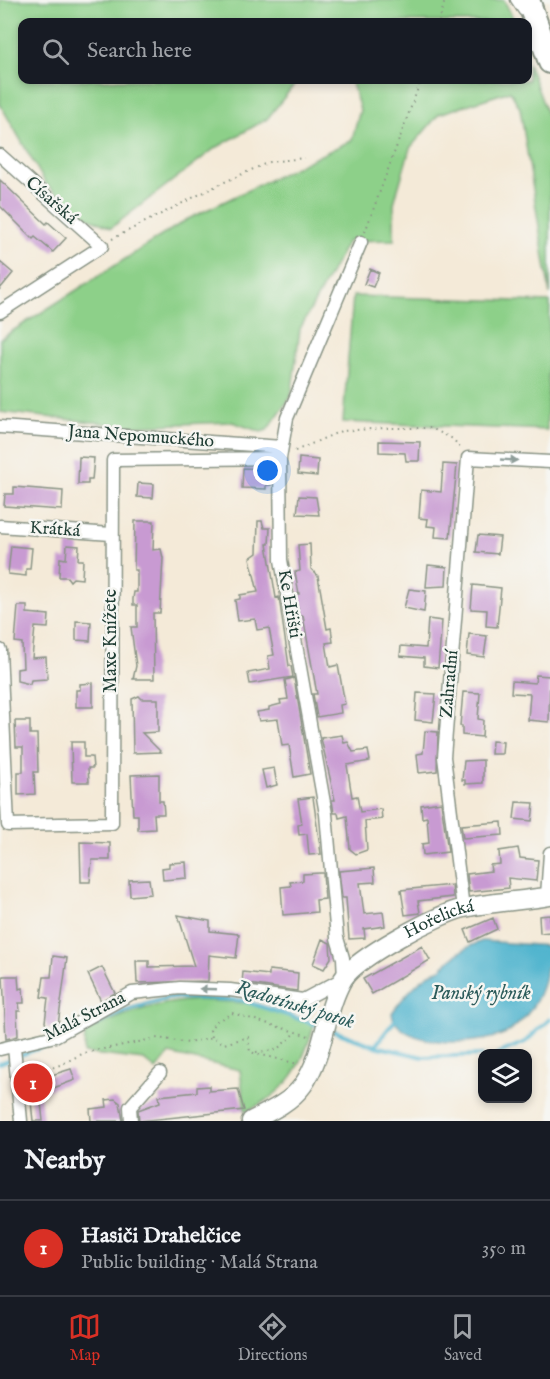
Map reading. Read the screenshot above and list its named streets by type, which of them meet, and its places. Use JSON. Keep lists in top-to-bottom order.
{
  "streets": {
    "main road": ["Hořelická"],
    "street": [
      "Císařská",
      "Jana Nepomuckého",
      "Krátká",
      "Ke Hřišti",
      "Maxe Knížete",
      "Zahradní",
      "Malá Strana"
    ]
  },
  "crossings": [
    ["Jana Nepomuckého", "Ke Hřišti"],
    ["Jana Nepomuckého", "Maxe Knížete"],
    ["Krátká", "Maxe Knížete"],
    ["Ke Hřišti", "Hořelická"],
    ["Ke Hřišti", "Malá Strana"],
    ["Zahradní", "Hořelická"],
    ["Hořelická", "Malá Strana"]
  ],
  "one_way": ["Malá Strana"],
  "water": ["Panský rybník", "Radotínský potok"],
  "page": {
    "search": "Search here",
    "pins": "1",
    "heading": "Nearby",
    "list": [
      {
        "mark": "1",
        "name": "Hasiči Drahelčice",
        "note": "Public building · Malá Strana",
        "value": "350 m"
      }
    ],
    "nav": ["Map", "Directions", "Saved"]
  }
}
